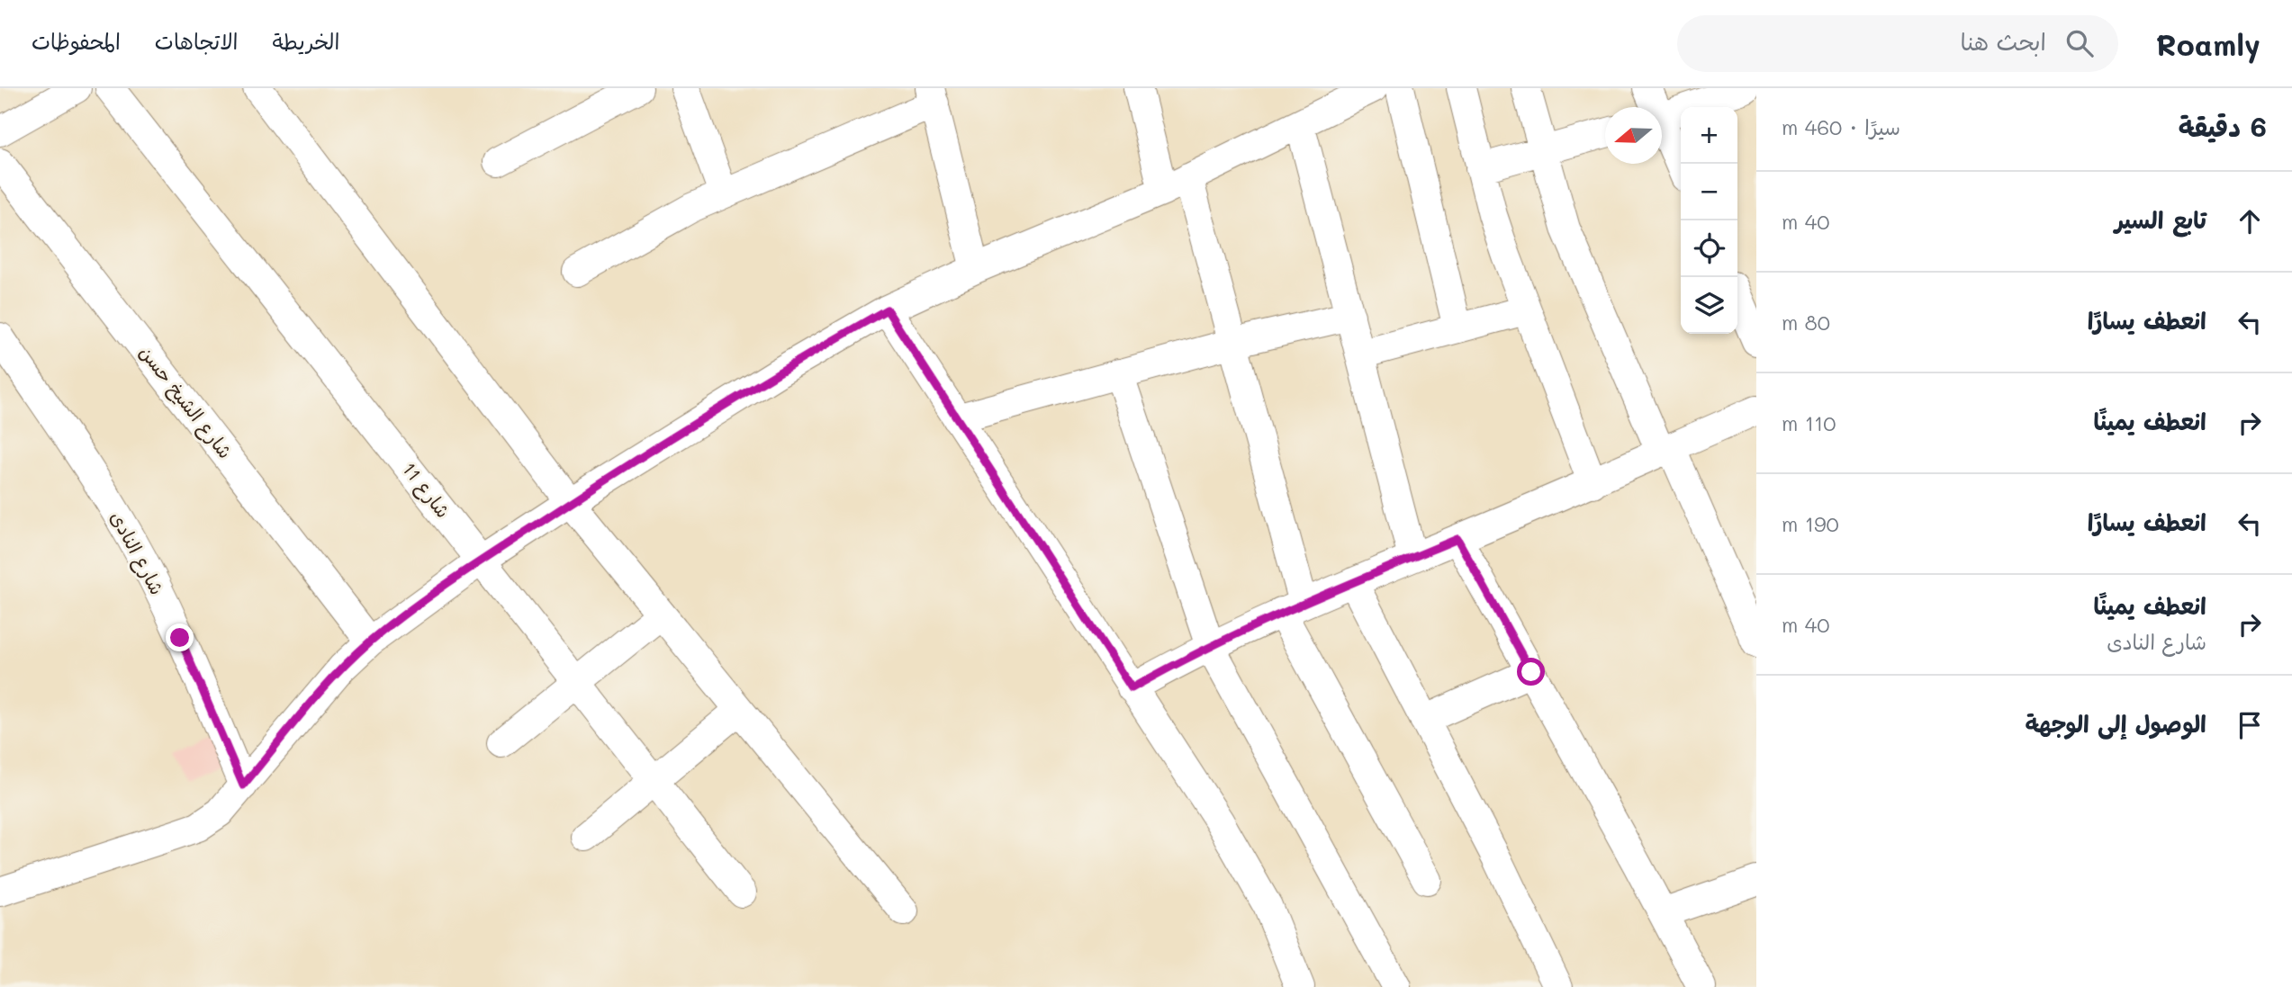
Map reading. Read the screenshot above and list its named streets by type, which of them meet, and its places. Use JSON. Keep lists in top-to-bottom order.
{
  "streets": {
    "street": ["شارع الشيخ حسن", "شارع 11", "شارع النادى"]
  },
  "north": "left",
  "page": {
    "header": "Roamly",
    "search": "ابحث هنا",
    "nav": ["الخريطة", "الاتجاهات", "المحفوظات"],
    "heading": ["6 دقيقة", "سيرًا · 460 m"],
    "map_buttons": ["+", "−"],
    "list": [
      ["تابع السير", "40 m"],
      ["انعطف يسارًا", "80 m"],
      ["انعطف يمينًا", "110 m"],
      ["انعطف يسارًا", "190 m"],
      ["انعطف يمينًا", "شارع النادى", "40 m"],
      "الوصول إلى الوجهة"
    ]
  }
}
